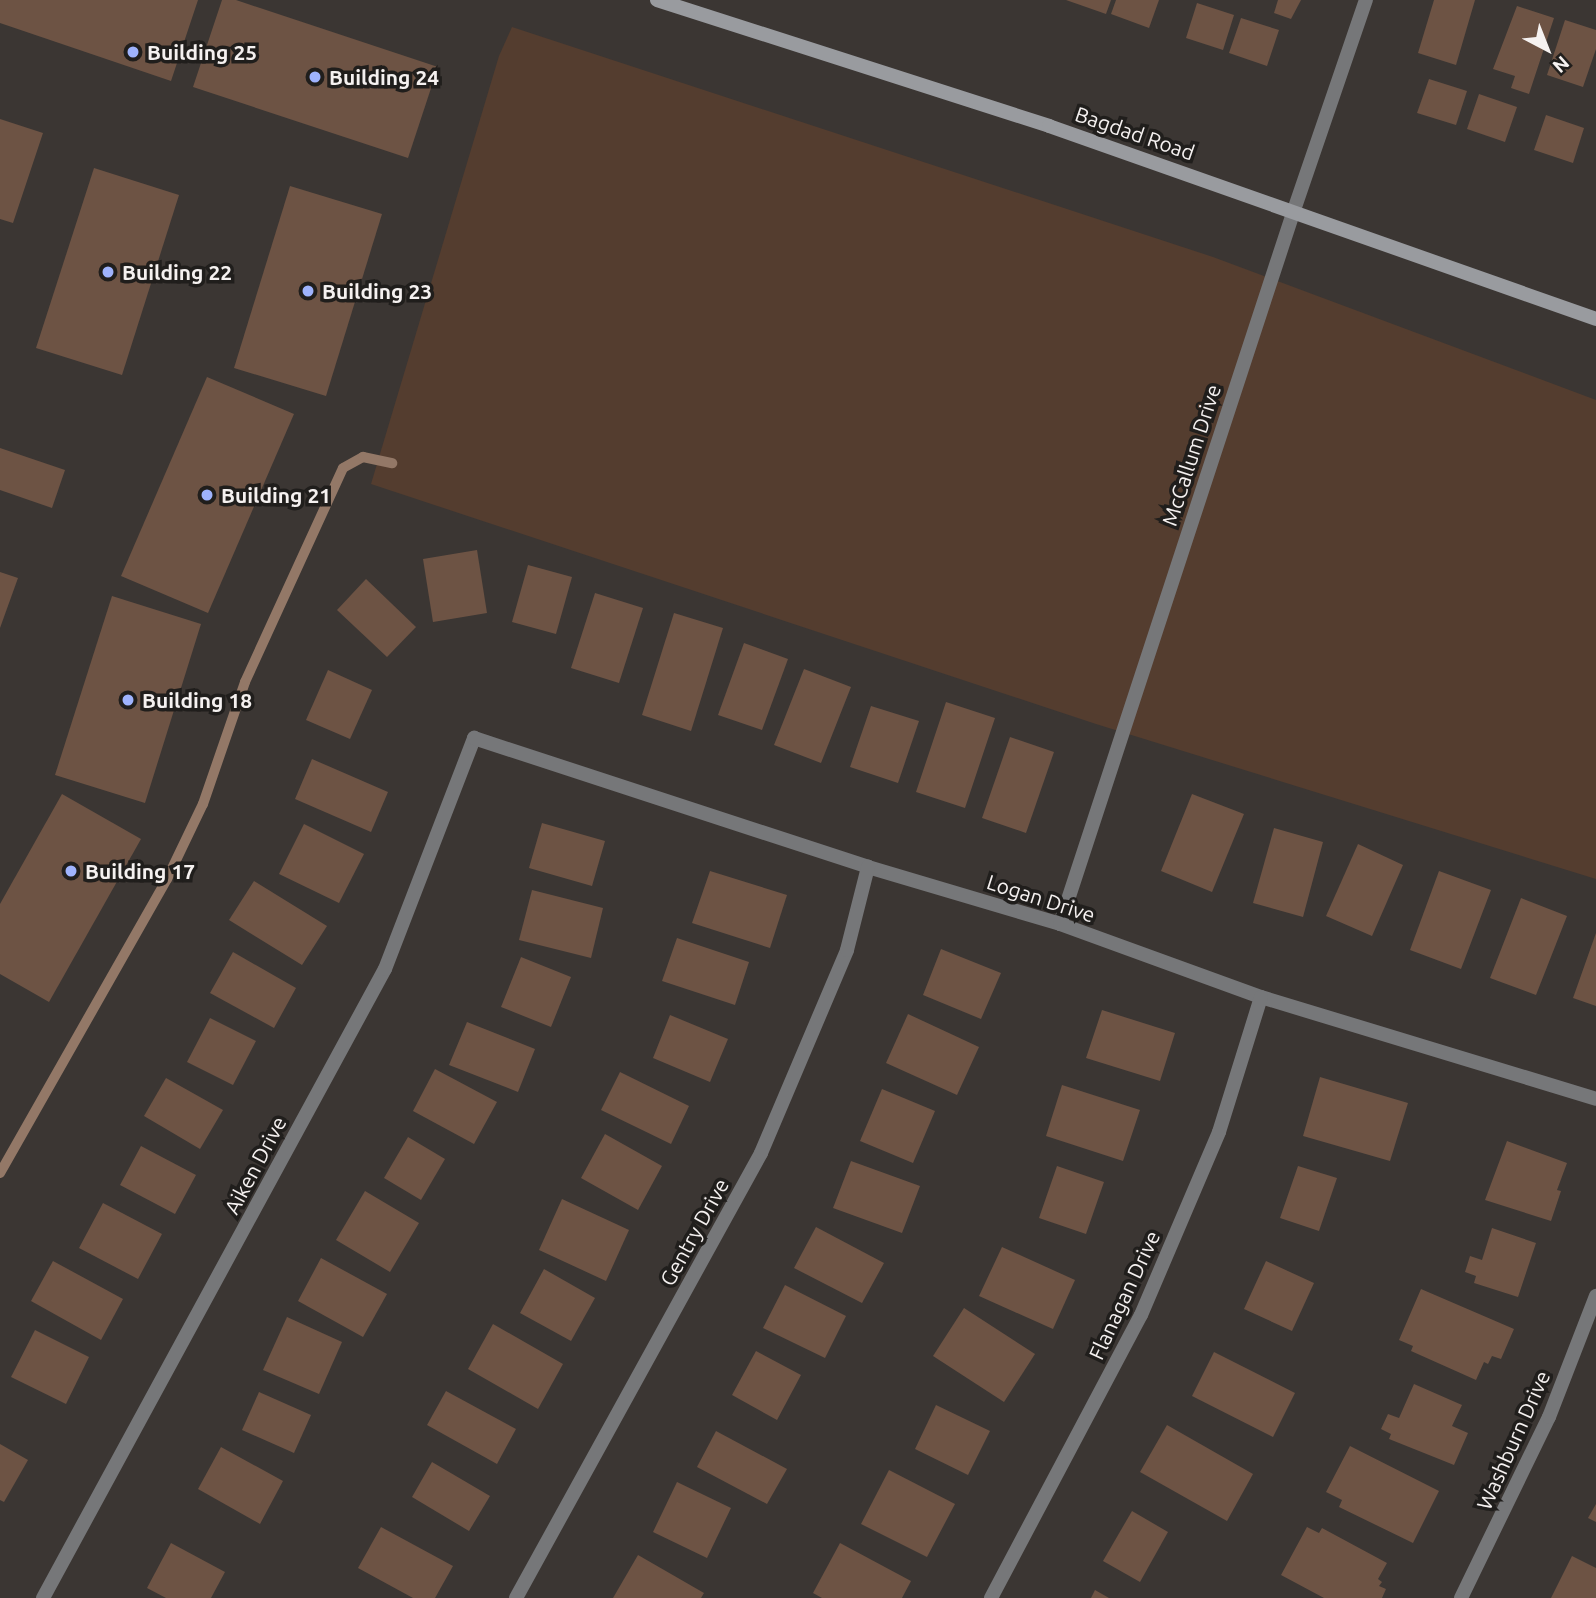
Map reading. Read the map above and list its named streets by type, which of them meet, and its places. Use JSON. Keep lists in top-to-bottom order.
{
  "streets": {
    "street": [
      "Bagdad Road",
      "McCallum Drive",
      "Logan Drive",
      "Aiken Drive",
      "Gentry Drive",
      "Flanagan Drive",
      "Washburn Drive"
    ]
  },
  "crossings": [
    ["Bagdad Road", "McCallum Drive"],
    ["McCallum Drive", "Logan Drive"],
    ["Logan Drive", "Aiken Drive"],
    ["Logan Drive", "Gentry Drive"],
    ["Logan Drive", "Flanagan Drive"]
  ],
  "places": [
    "Building 25",
    "Building 24",
    "Building 22",
    "Building 23",
    "Building 21",
    "Building 18",
    "Building 17"
  ],
  "north": "bottom right"
}
